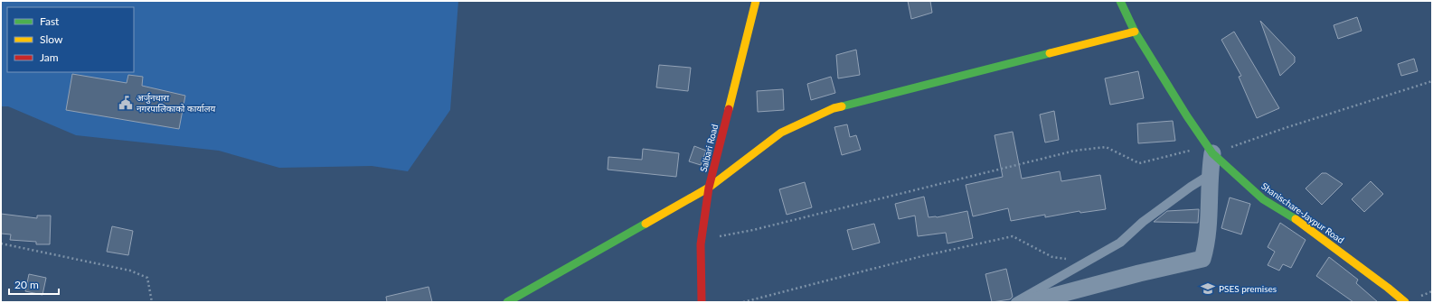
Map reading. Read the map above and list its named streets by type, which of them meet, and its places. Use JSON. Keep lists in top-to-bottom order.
{
  "streets": {
    "street": ["Salbari Road", "Shanischare-Jaypur Road"]
  },
  "places": {
    "public building": ["अर्जुनधारा नगरपालिकाको कार्यालय"],
    "school or university": ["PSES premises"]
  },
  "legend": ["Fast", "Slow", "Jam"],
  "scale_bar": "20 m"
}
